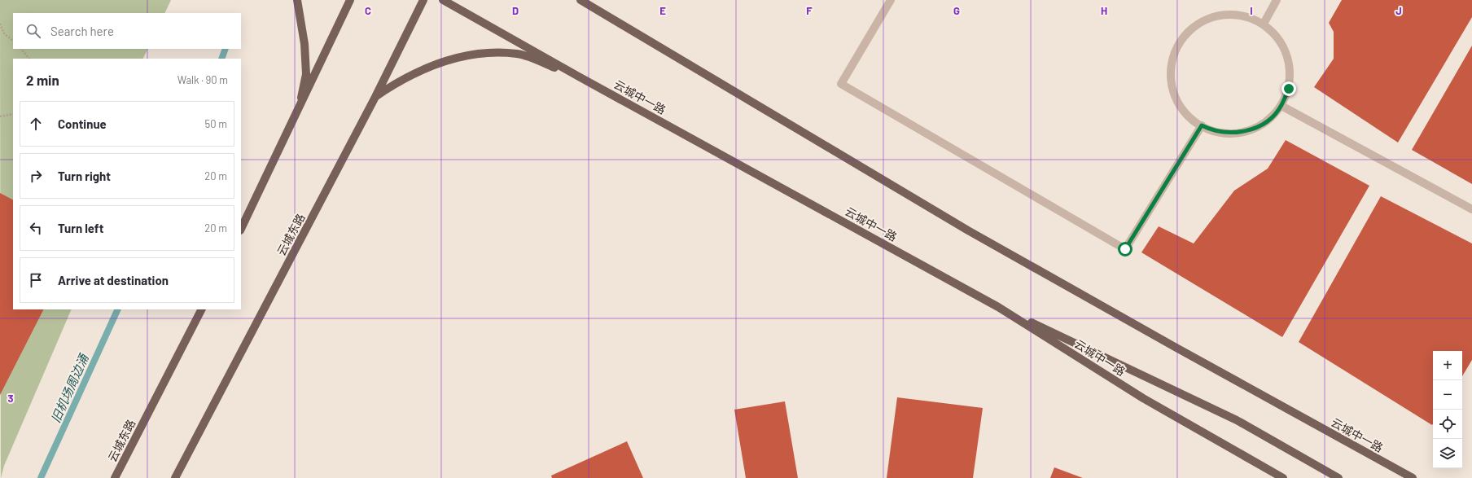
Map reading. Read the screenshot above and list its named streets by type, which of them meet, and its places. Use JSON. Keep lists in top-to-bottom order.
{
  "streets": {
    "main road": ["云城中一路", "云城东路"]
  },
  "water": ["旧机场周边涌"],
  "page": {
    "search": "Search here",
    "heading": ["2 min", "Walk · 90 m"],
    "list": [
      ["Continue", "50 m"],
      ["Turn right", "20 m"],
      ["Turn left", "20 m"],
      "Arrive at destination"
    ],
    "map_buttons": ["+", "−"]
  },
  "grid": {
    "columns": [
      "C",
      "D",
      "E",
      "F",
      "G",
      "H",
      "I",
      "J"
    ],
    "rows": ["3"]
  }
}
